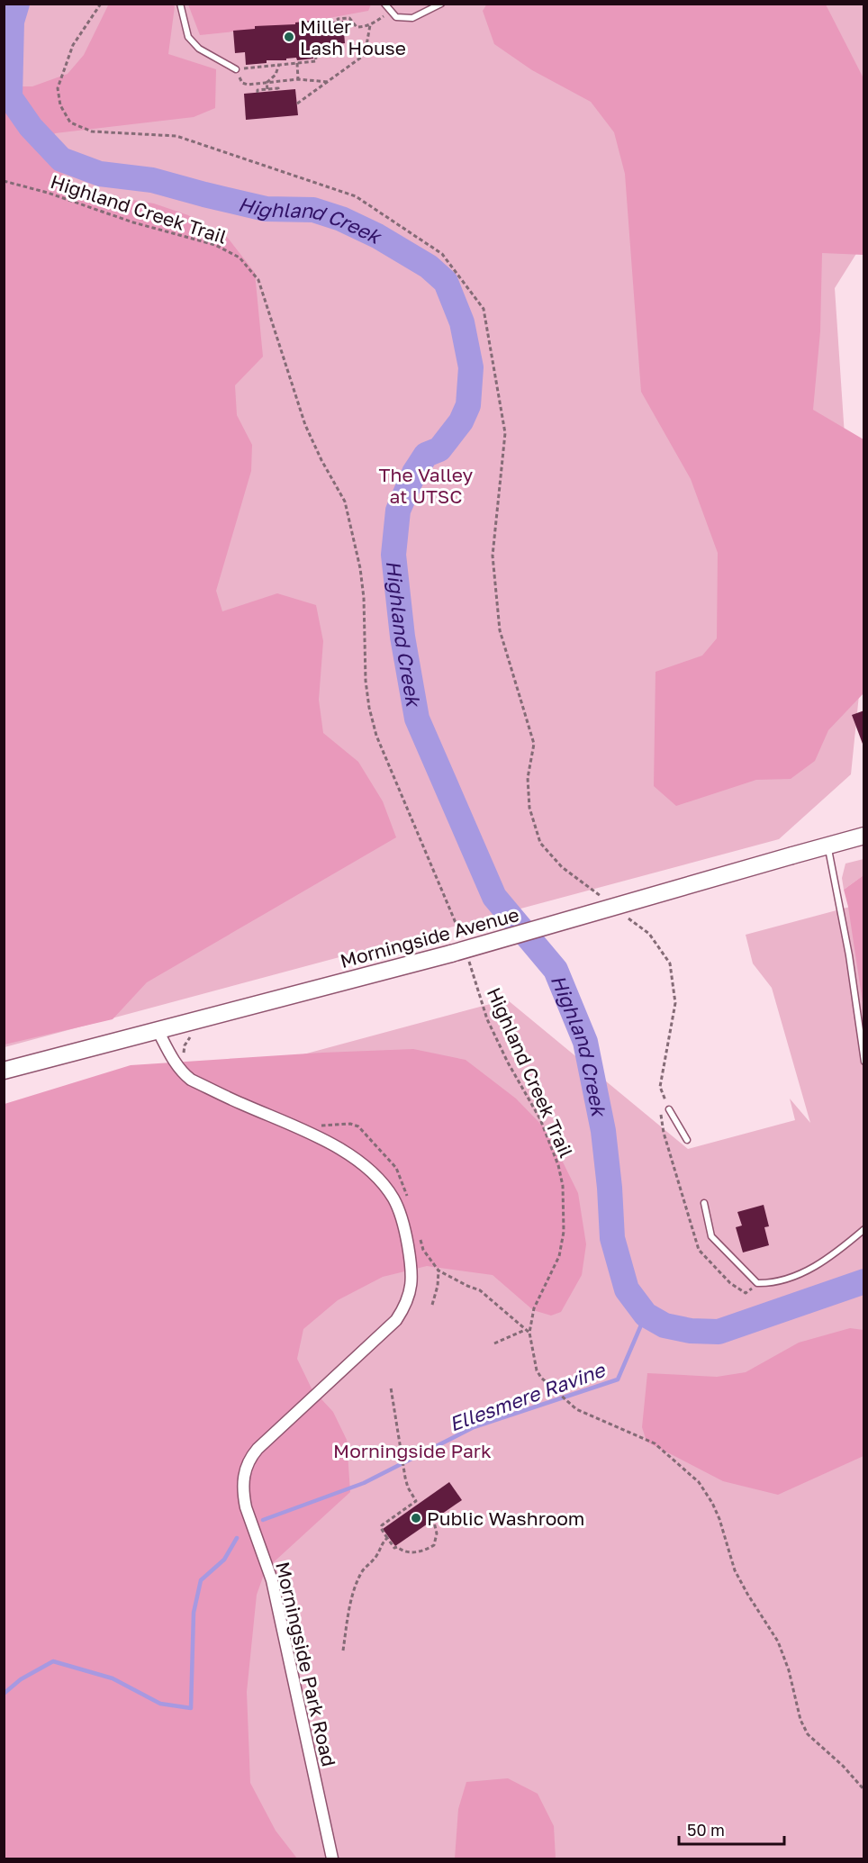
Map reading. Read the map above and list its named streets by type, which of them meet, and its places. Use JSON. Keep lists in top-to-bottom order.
{
  "streets": {
    "main road": ["Morningside Avenue"],
    "street": ["Morningside Park Road"],
    "path": ["Highland Creek Trail"]
  },
  "crossings": [
    ["Morningside Avenue", "Morningside Park Road"]
  ],
  "water": ["Highland Creek", "Ellesmere Ravine"],
  "parks": ["The Valley at UTSC", "Morningside Park"],
  "places": ["Miller Lash House", "Public Washroom"],
  "scale_bar": "50 m"
}
